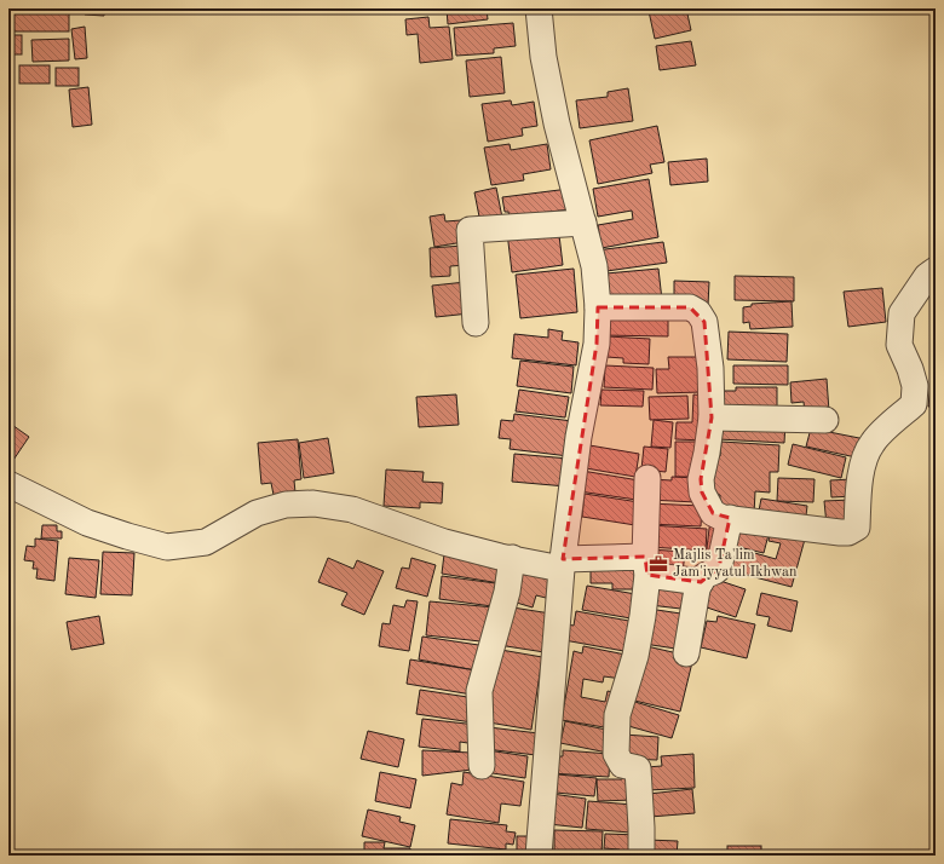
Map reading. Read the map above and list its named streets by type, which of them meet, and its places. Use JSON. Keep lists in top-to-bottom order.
{
  "places": {
    "office": ["Majlis Ta'lim Jam'iyyatul Ikhwan"]
  }
}
